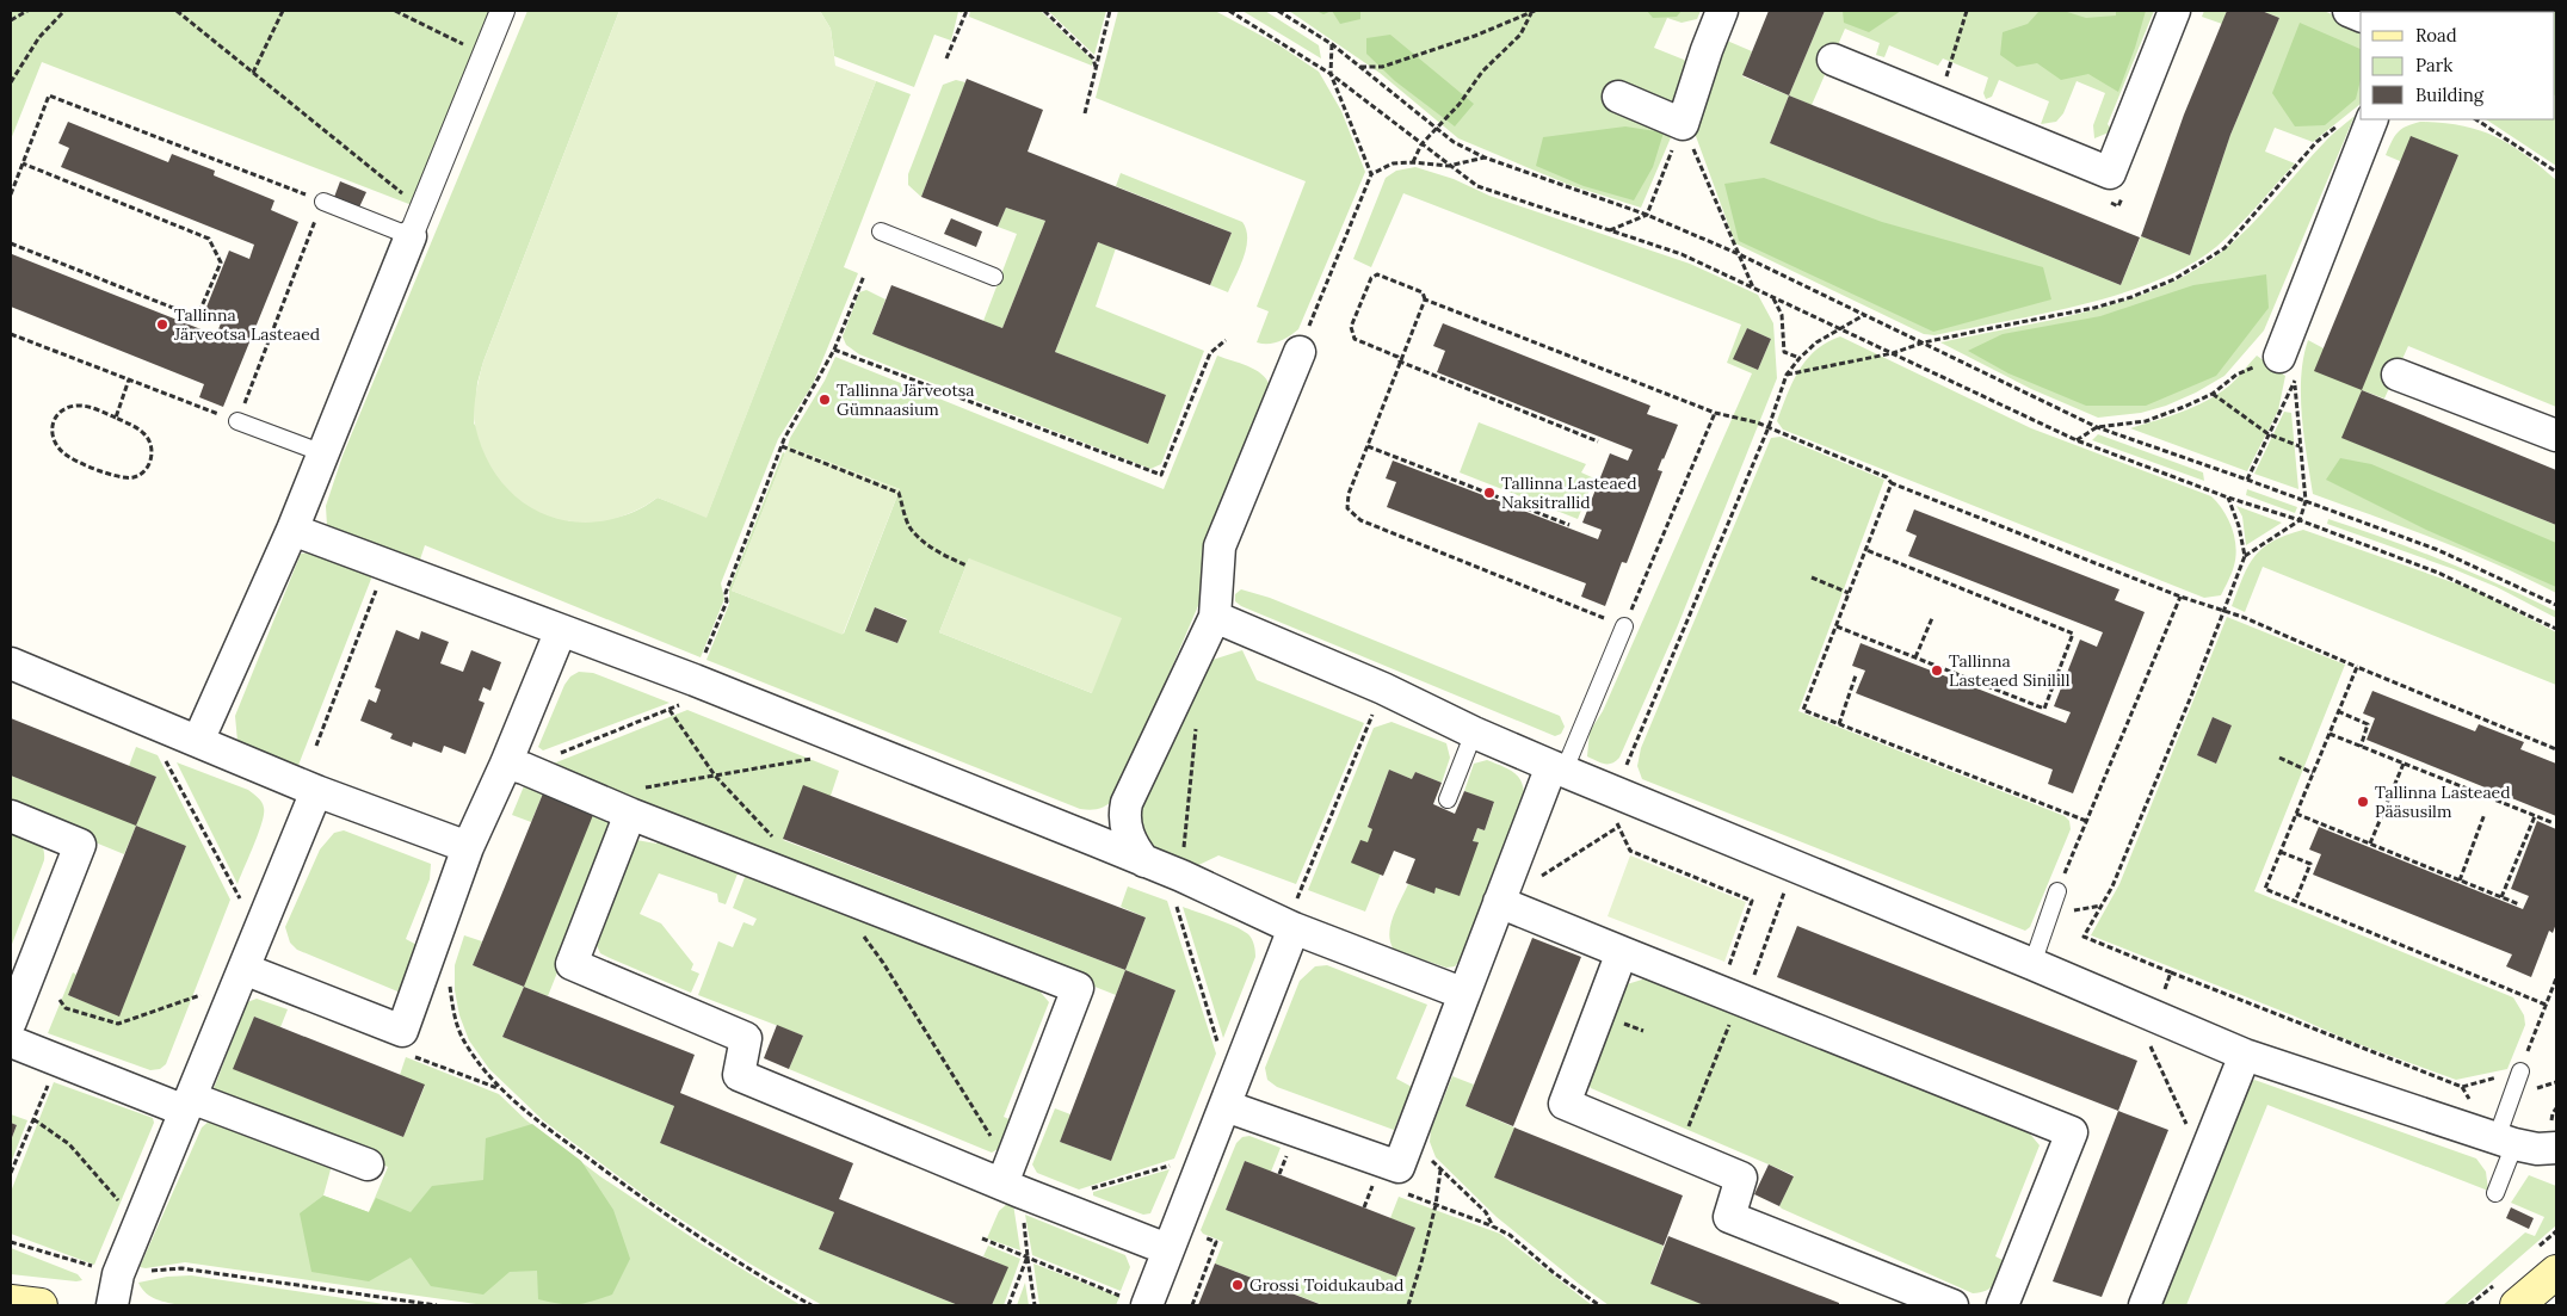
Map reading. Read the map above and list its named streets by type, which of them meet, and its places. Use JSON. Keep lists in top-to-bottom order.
{
  "places": [
    "Tallinna Järveotsa Lasteaed",
    "Tallinna Järveotsa Gümnaasium",
    "Tallinna Lasteaed Naksitrallid",
    "Tallinna Lasteaed Sinilill",
    "Tallinna Lasteaed Pääsusilm",
    "Grossi Toidukaubad"
  ],
  "legend": ["Road", "Park", "Building"]
}
